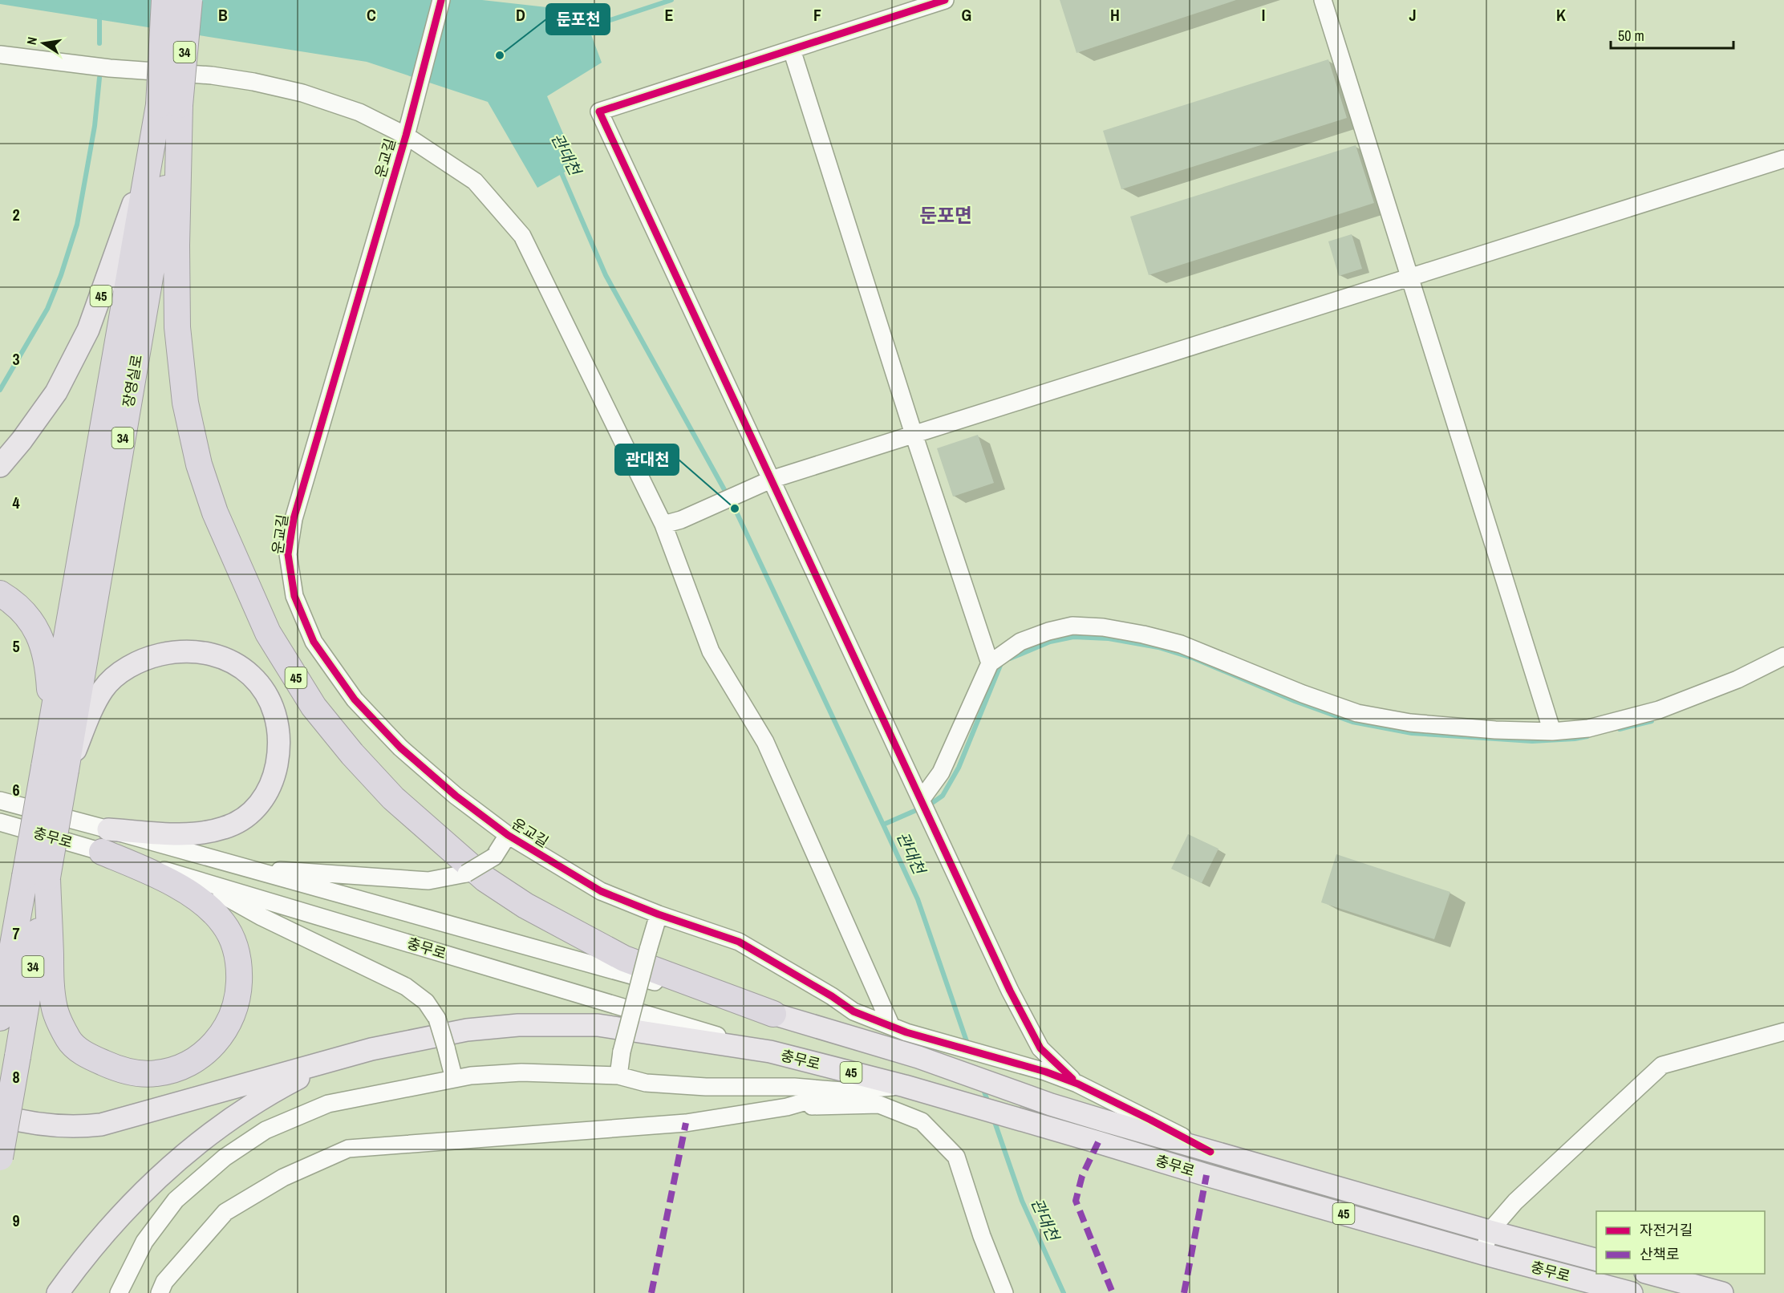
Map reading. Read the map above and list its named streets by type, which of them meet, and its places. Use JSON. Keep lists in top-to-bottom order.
{
  "streets": {
    "highway": ["34", "45", "장영실로"],
    "main road": ["충무로"],
    "street": ["운교길"]
  },
  "crossings": [
    ["34", "45"],
    ["34", "장영실로"],
    ["45", "장영실로"],
    ["45", "충무로"]
  ],
  "districts": ["둔포면"],
  "water": ["관대천"],
  "places": ["둔포천", "관대천"],
  "legend": ["자전거길", "산책로"],
  "scale_bar": "50 m",
  "north": "left",
  "grid": {
    "columns": [
      "B",
      "C",
      "D",
      "E",
      "F",
      "G",
      "H",
      "I",
      "J",
      "K"
    ],
    "rows": [
      "2",
      "3",
      "4",
      "5",
      "6",
      "7",
      "8",
      "9"
    ]
  }
}
